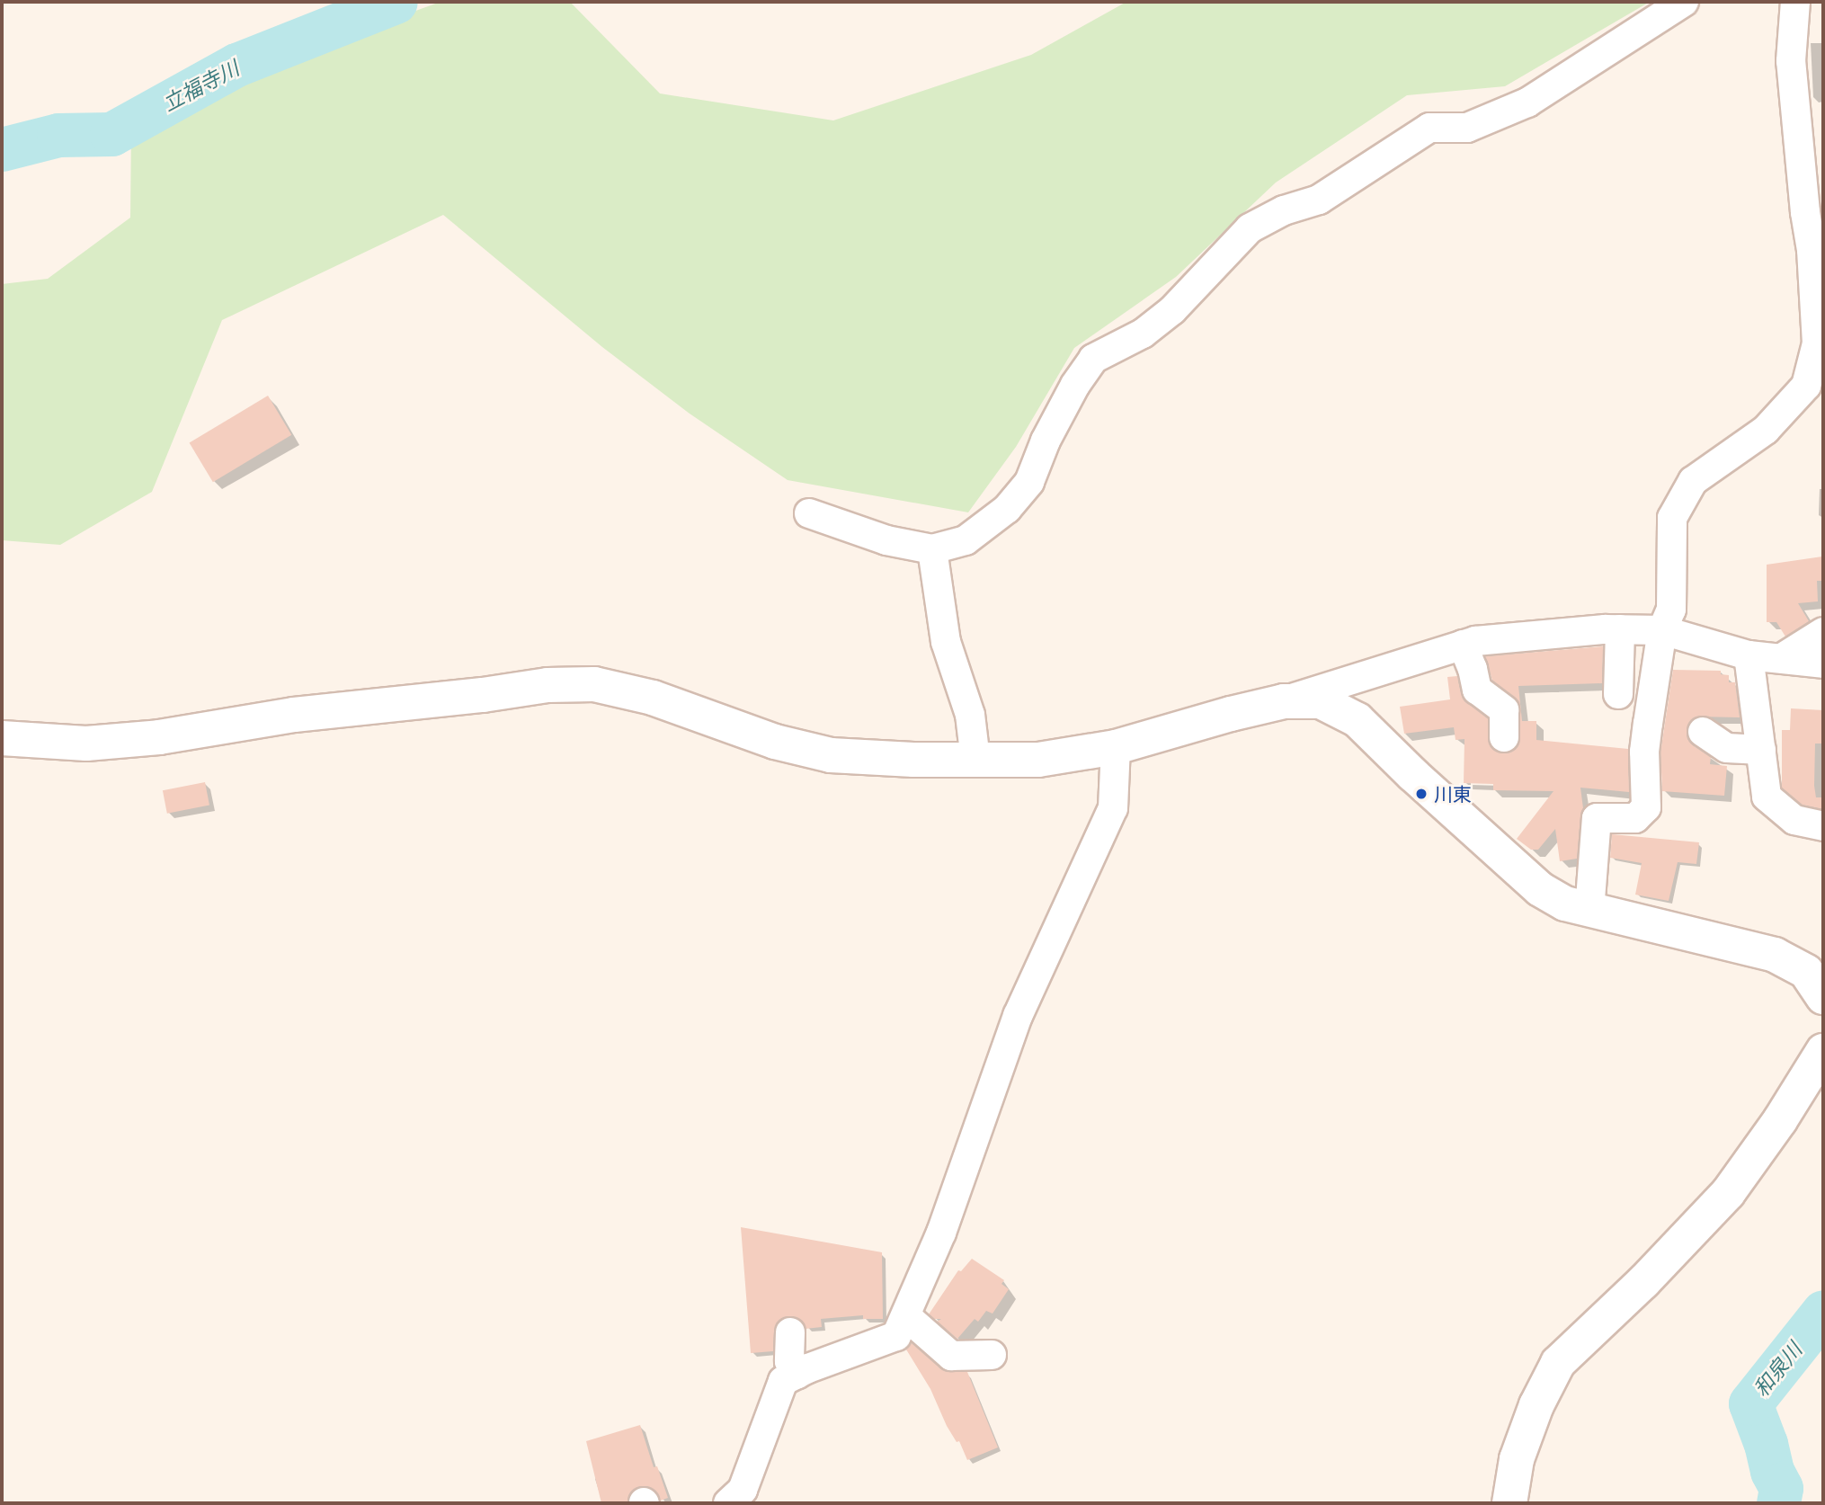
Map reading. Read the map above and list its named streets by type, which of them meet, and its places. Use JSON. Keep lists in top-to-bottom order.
{
  "water": ["立福寺川", "和泉川"],
  "places": ["川東"]
}
